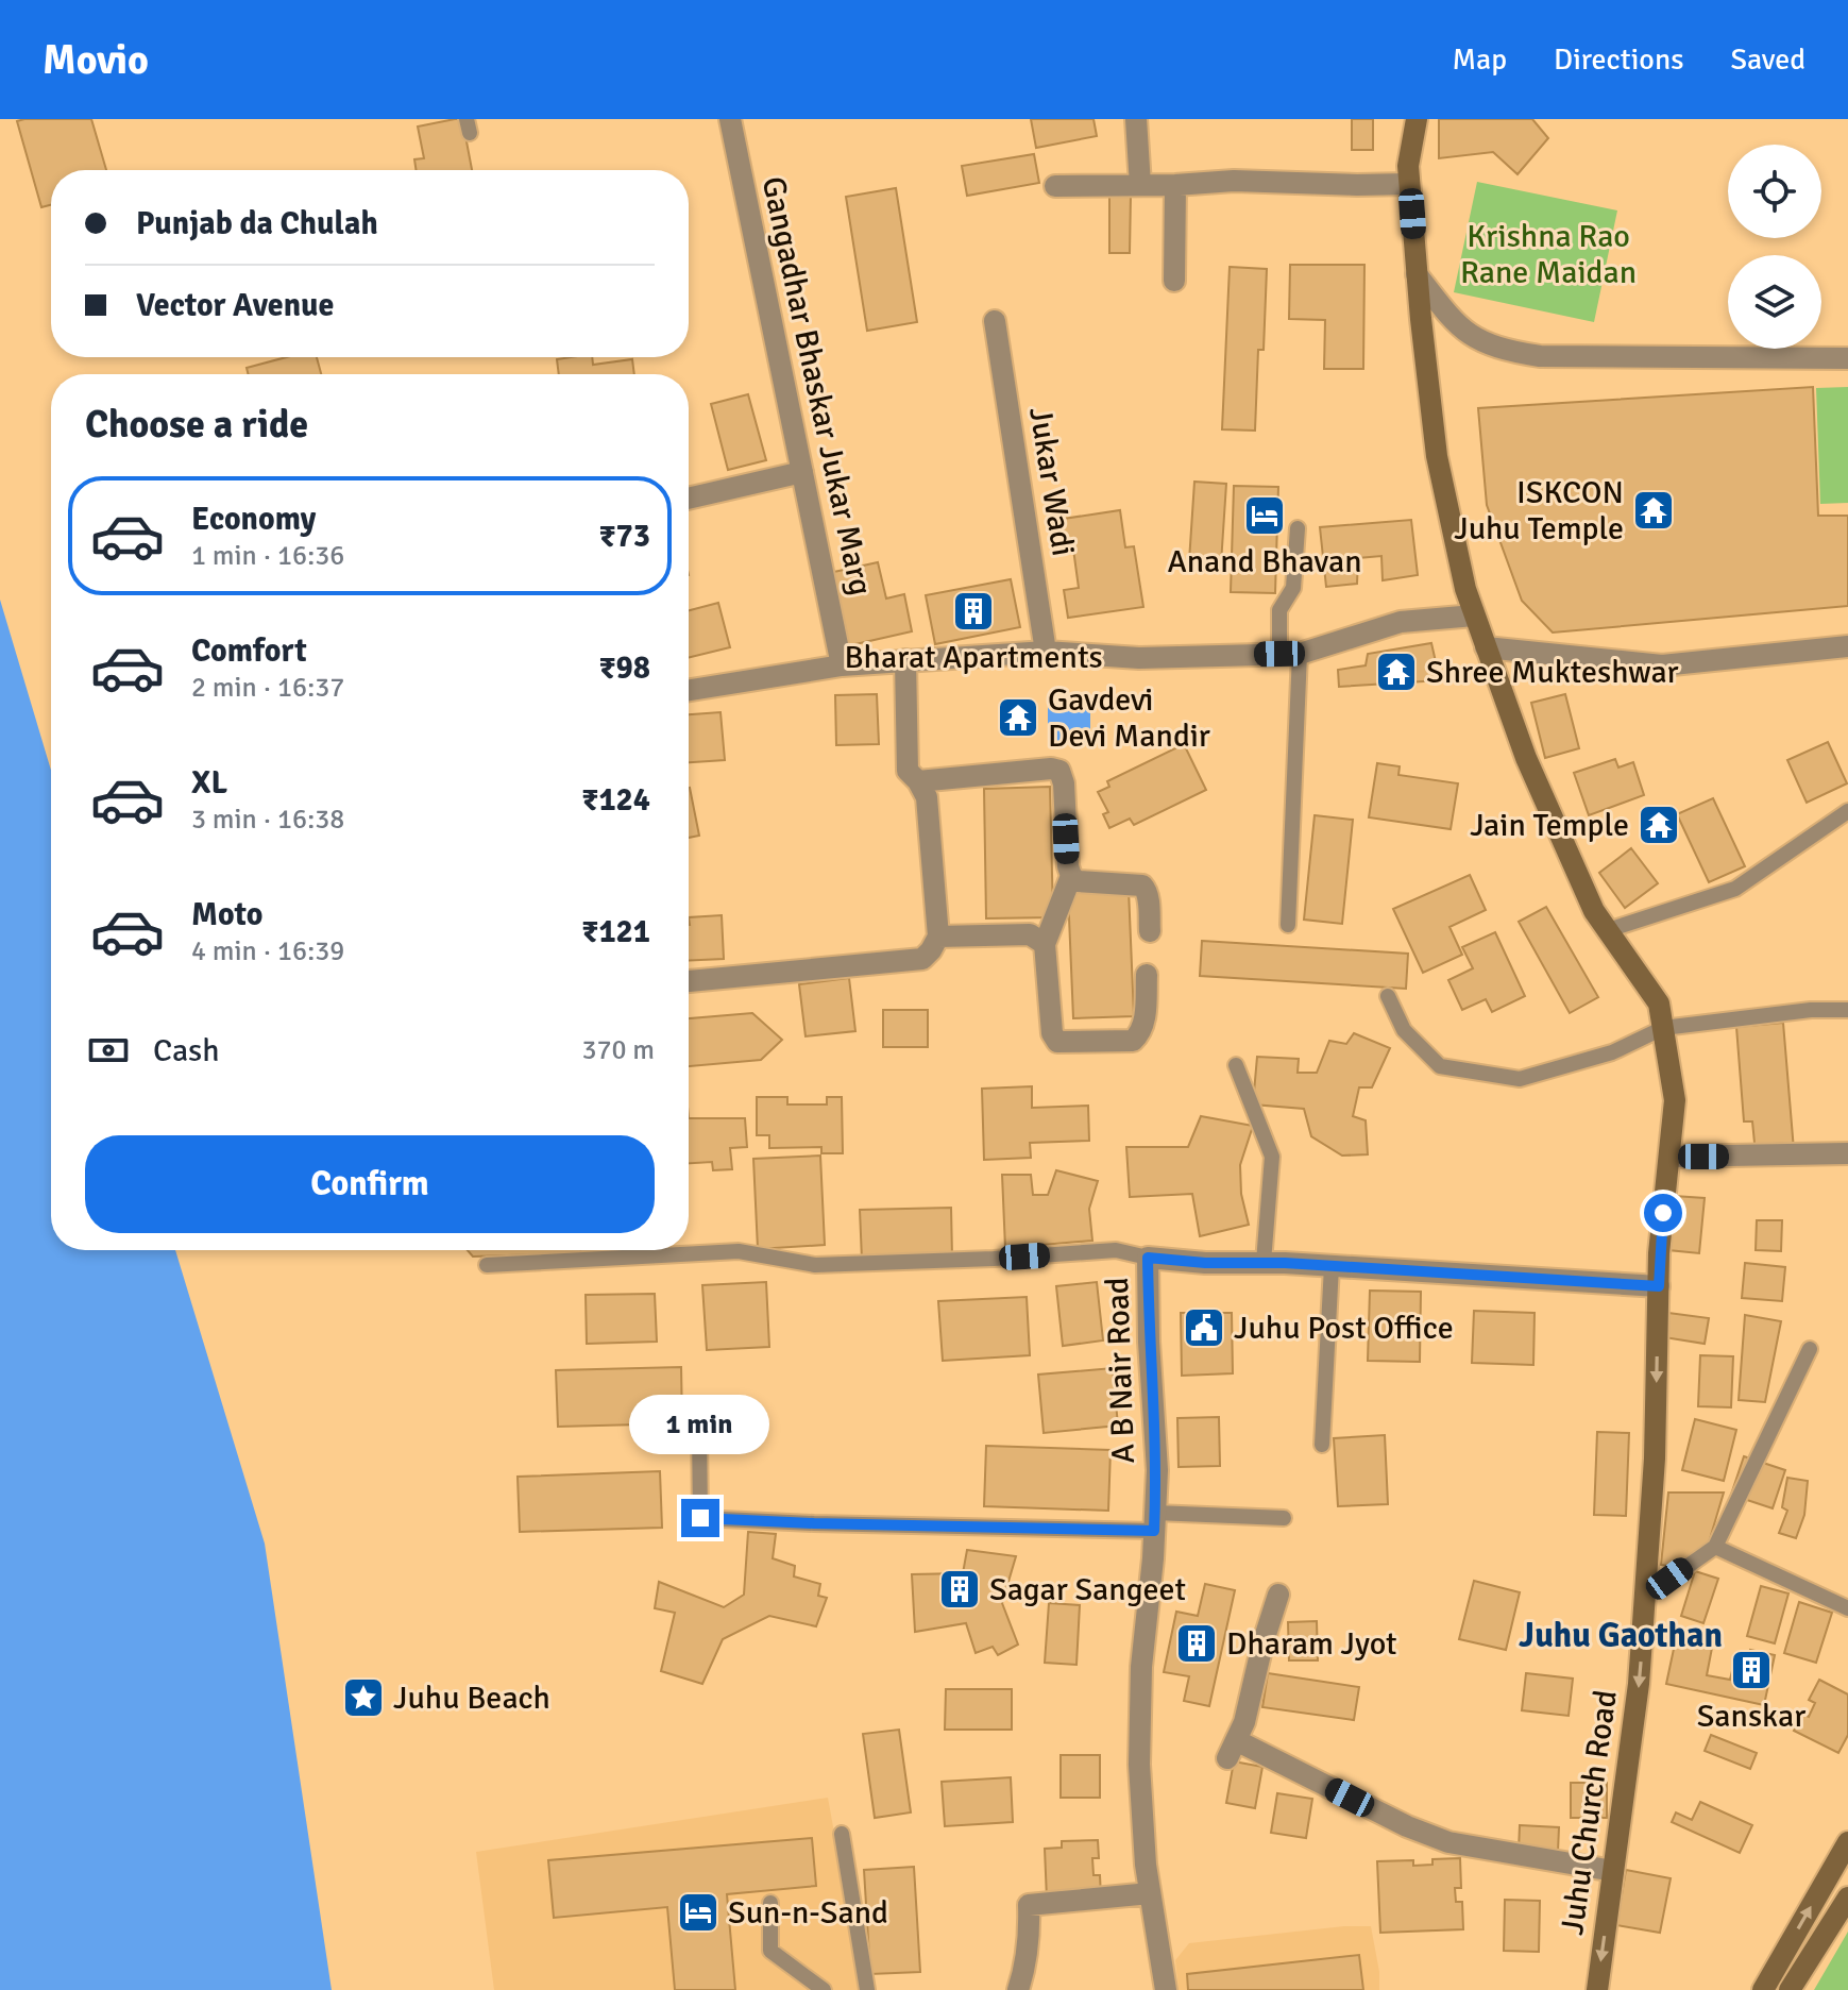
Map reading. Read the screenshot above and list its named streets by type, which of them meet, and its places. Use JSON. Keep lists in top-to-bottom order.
{
  "streets": {
    "street": [
      "Gangadhar Bhaskar Jukar Marg",
      "Jukar Wadi",
      "A B Nair Road",
      "Juhu Church Road"
    ]
  },
  "crossings": [
    ["A B Nair Road", "Juhu Church Road"]
  ],
  "one_way": ["Juhu Church Road"],
  "districts": ["Juhu Gaothan"],
  "parks": ["Krishna Rao Rane Maidan"],
  "places": {
    "temple": [
      "ISKCON Juhu Temple",
      "Shree Mukteshwar",
      "Gavdevi Devi Mandir",
      "Jain Temple"
    ],
    "hotel": ["Anand Bhavan", "Sun-n-Sand"],
    "building": [
      "Bharat Apartments",
      "Sagar Sangeet",
      "Dharam Jyot",
      "Sanskar"
    ],
    "public building": ["Juhu Post Office"],
    "place": ["Juhu Beach"]
  },
  "page": {
    "header": "Movio",
    "nav": ["Map", "Directions", "Saved"],
    "banner": ["Punjab da Chulah", "Vector Avenue"],
    "heading": "Choose a ride",
    "list": [
      {
        "name": "Economy",
        "note": "1 min · 16:36",
        "value": "₹73"
      },
      {
        "name": "Comfort",
        "note": "2 min · 16:37",
        "value": "₹98"
      },
      {
        "name": "XL",
        "note": "3 min · 16:38",
        "value": "₹124"
      },
      {
        "name": "Moto",
        "note": "4 min · 16:39",
        "value": "₹121"
      }
    ],
    "pay": ["Cash", "370 m"],
    "buttons": "Confirm",
    "bubble": "1 min"
  }
}
